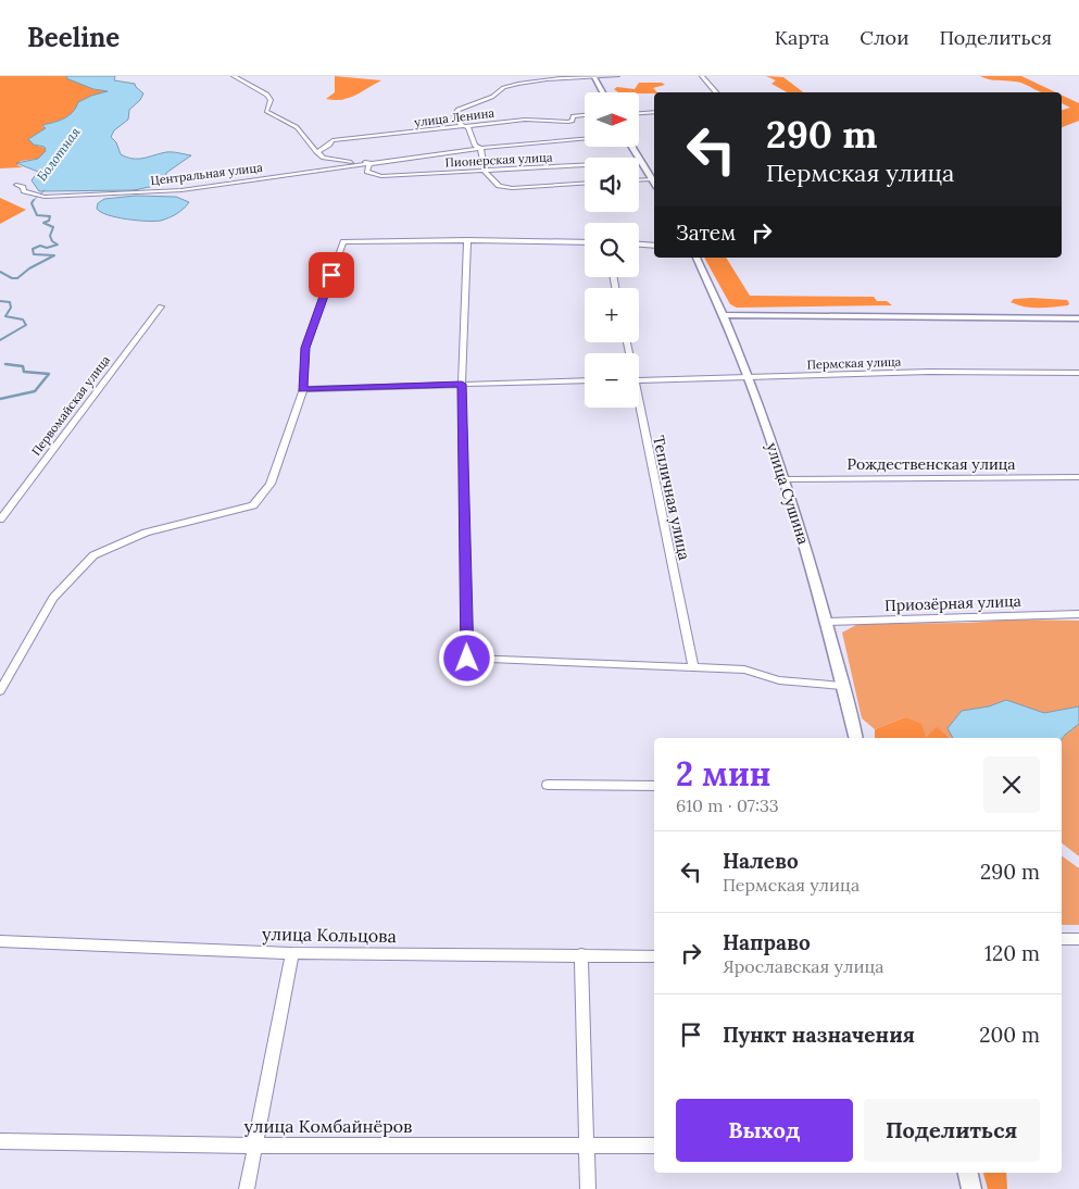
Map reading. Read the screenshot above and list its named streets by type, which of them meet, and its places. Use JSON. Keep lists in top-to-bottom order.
{
  "streets": {
    "street": [
      "улица Ленина",
      "Пионерская улица",
      "Центральная улица",
      "Пермская улица",
      "Первомайская улица",
      "Рождественская улица",
      "улица Сушина",
      "Тепличная улица",
      "Приозёрная улица",
      "улица Кольцова",
      "улица Комбайнёров"
    ]
  },
  "crossings": [
    ["улица Ленина", "Центральная улица"],
    ["Пионерская улица", "Центральная улица"],
    ["Пермская улица", "улица Сушина"],
    ["Рождественская улица", "улица Сушина"],
    ["улица Сушина", "Приозёрная улица"]
  ],
  "water": ["Болотная"],
  "north": "right",
  "page": {
    "header": "Beeline",
    "nav": ["Карта", "Слои", "Поделиться"],
    "map_buttons": ["+", "−"],
    "turn": ["290 m", "Пермская улица"],
    "then": "Затем",
    "heading": ["2 мин", "610 m · 07:33"],
    "list": [
      {
        "name": "Налево",
        "note": "Пермская улица",
        "value": "290 m"
      },
      {
        "name": "Направо",
        "note": "Ярославская улица",
        "value": "120 m"
      },
      {
        "name": "Пункт назначения",
        "value": "200 m"
      }
    ],
    "buttons": ["Выход", "Поделиться"]
  }
}
